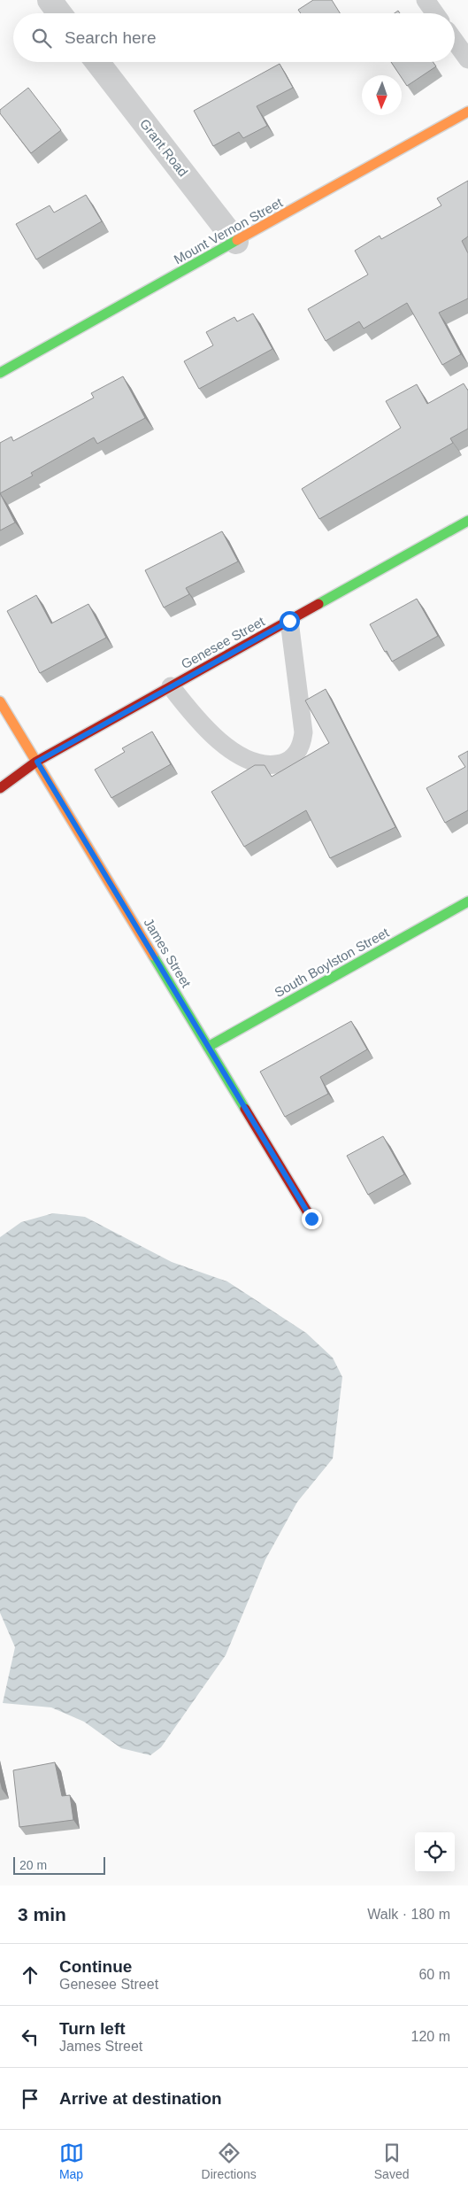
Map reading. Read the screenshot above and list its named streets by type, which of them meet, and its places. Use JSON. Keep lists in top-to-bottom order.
{
  "streets": {
    "street": [
      "Grant Road",
      "Mount Vernon Street",
      "Genesee Street",
      "James Street",
      "South Boylston Street"
    ]
  },
  "crossings": [
    ["Grant Road", "Mount Vernon Street"],
    ["Genesee Street", "James Street"],
    ["James Street", "South Boylston Street"]
  ],
  "scale_bar": "20 m",
  "north": "bottom",
  "page": {
    "search": "Search here",
    "scale": "20 m",
    "heading": ["3 min", "Walk · 180 m"],
    "list": [
      ["Continue", "Genesee Street", "60 m"],
      ["Turn left", "James Street", "120 m"],
      "Arrive at destination"
    ],
    "nav": ["Map", "Directions", "Saved"]
  }
}
